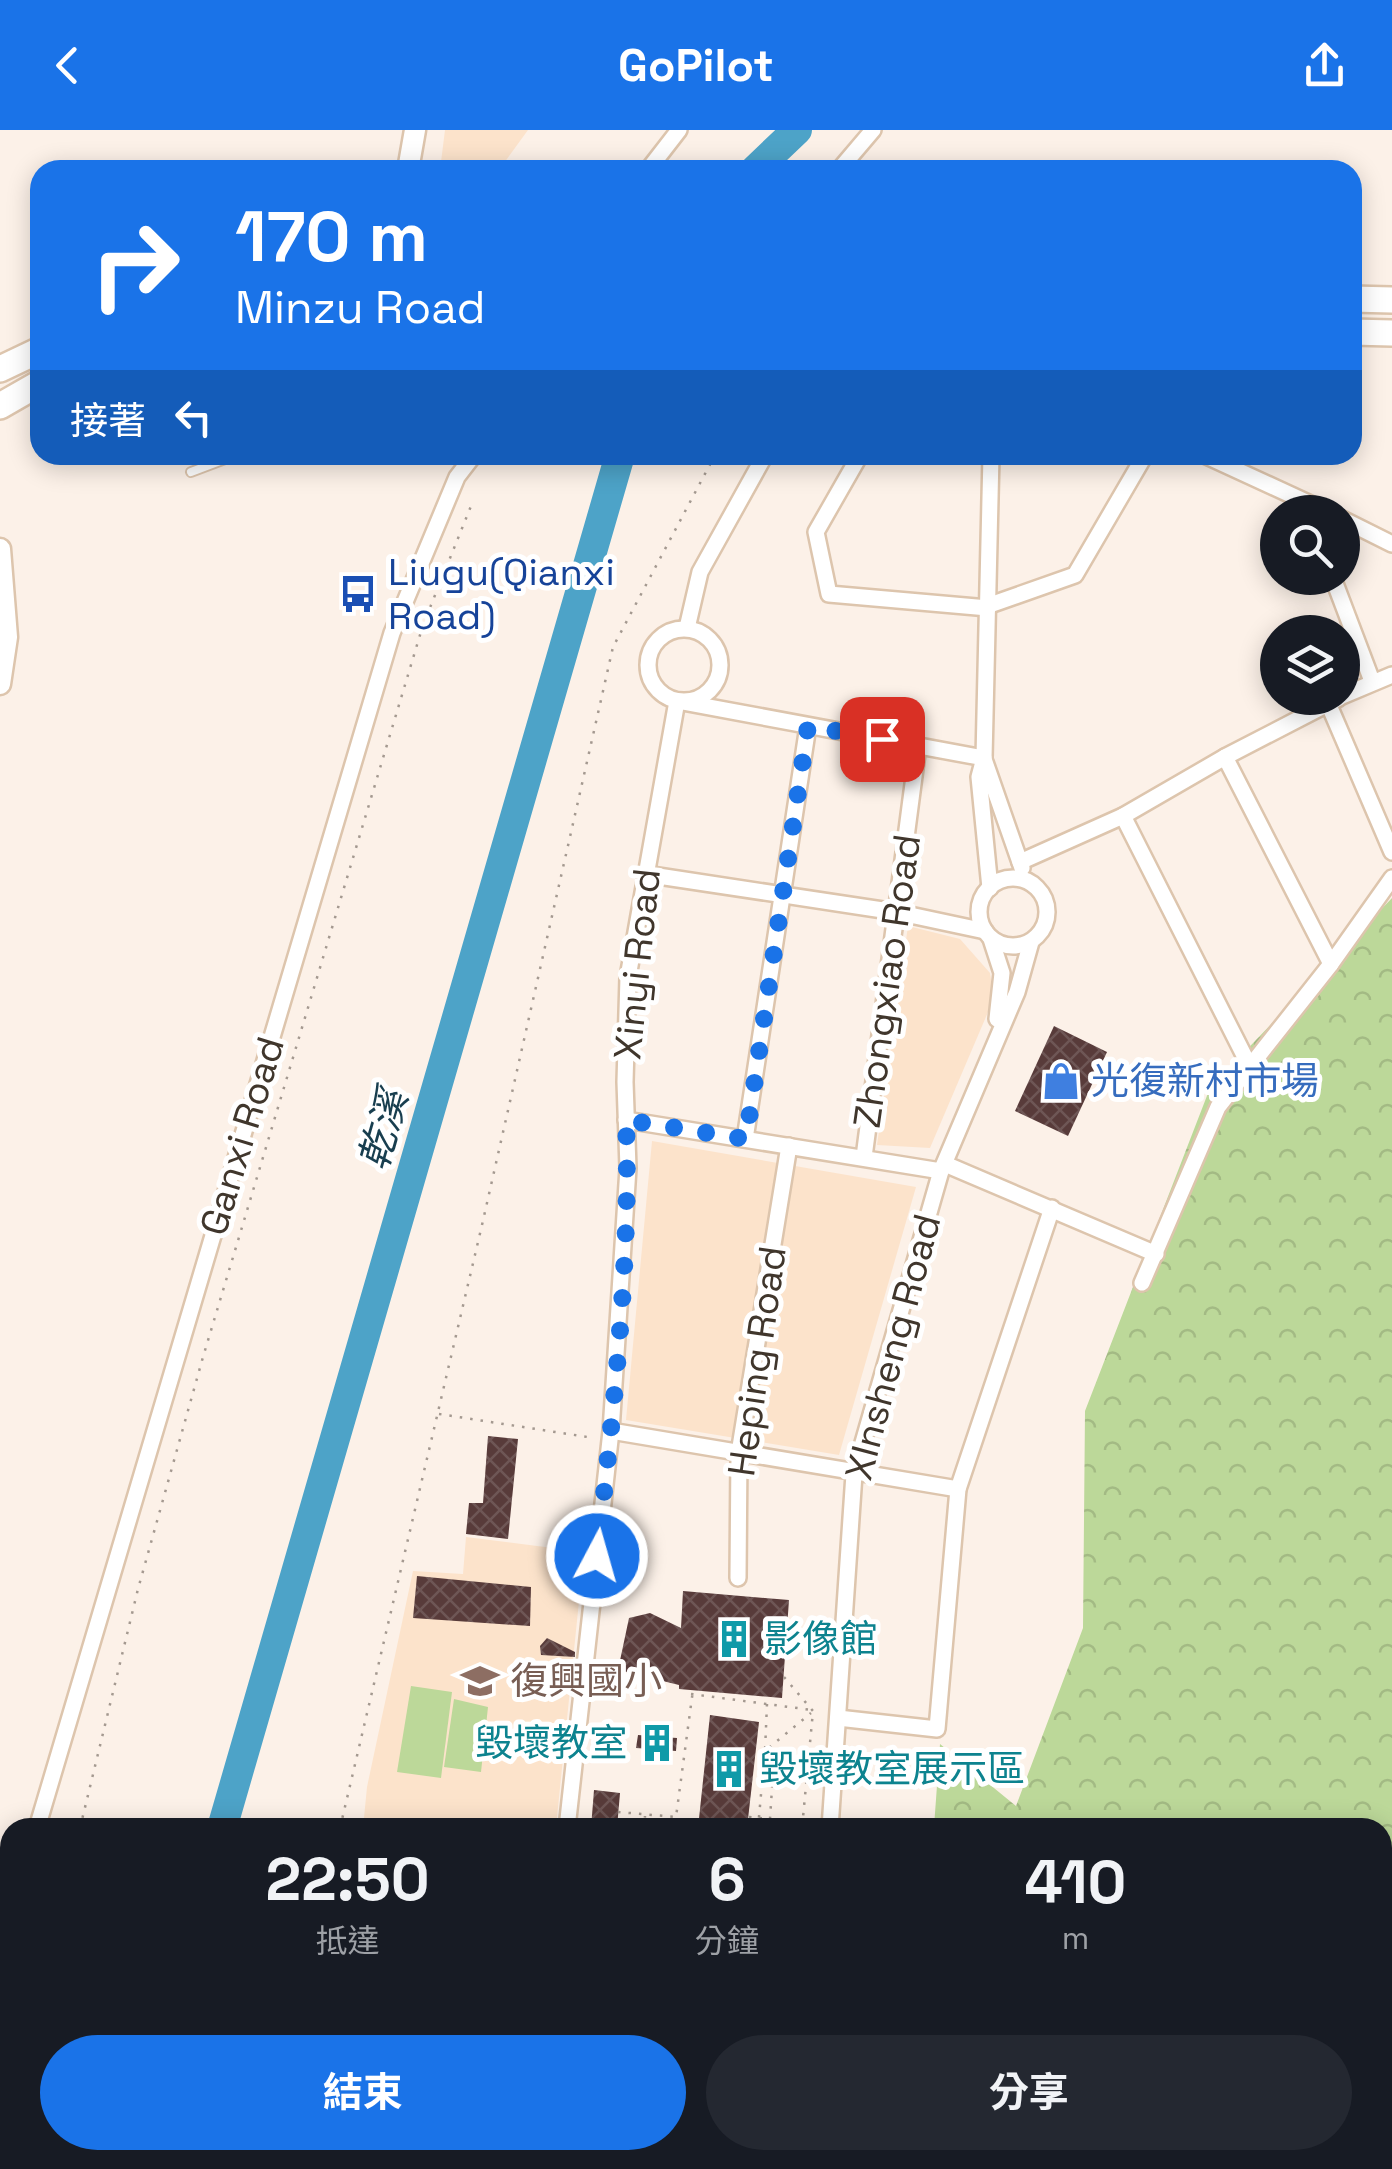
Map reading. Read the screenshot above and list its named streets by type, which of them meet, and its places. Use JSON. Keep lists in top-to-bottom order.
{
  "streets": {
    "street": [
      "Xinyi Road",
      "Zhongxiao Road",
      "Ganxi Road",
      "XInsheng Road",
      "Heping Road"
    ]
  },
  "water": ["乾溪"],
  "places": {
    "bus stop": ["Liugu(Qianxi Road)"],
    "shop": ["光復新村市場"],
    "building": ["影像館", "毀壞教室", "毀壞教室展示區"],
    "school or university": ["復興國小"]
  },
  "page": {
    "header": "GoPilot",
    "turn": ["170 m", "Minzu Road"],
    "then": "接著",
    "eta": [
      "22:50",
      "抵達",
      "6",
      "分鐘",
      "410",
      "m"
    ],
    "buttons": ["結束", "分享"]
  }
}
